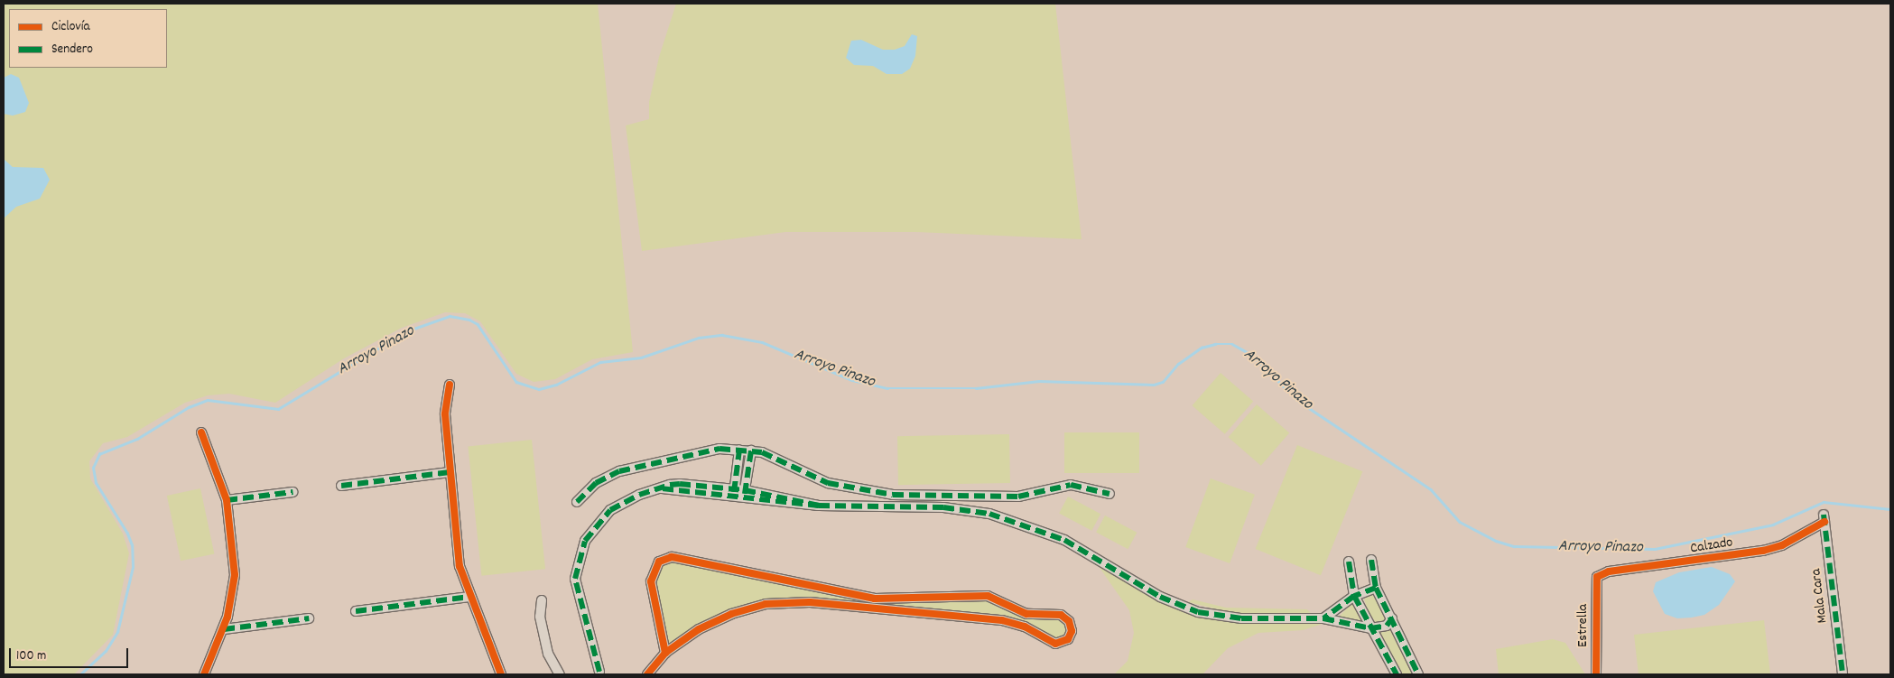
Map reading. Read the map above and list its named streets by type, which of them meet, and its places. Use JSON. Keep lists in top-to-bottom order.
{
  "streets": {
    "street": ["Calzado", "Mala Cara", "Estrella"]
  },
  "crossings": [
    ["Calzado", "Mala Cara"],
    ["Calzado", "Estrella"]
  ],
  "water": ["Arroyo Pinazo"],
  "legend": ["Ciclovía", "Sendero"],
  "scale_bar": "100 m"
}
